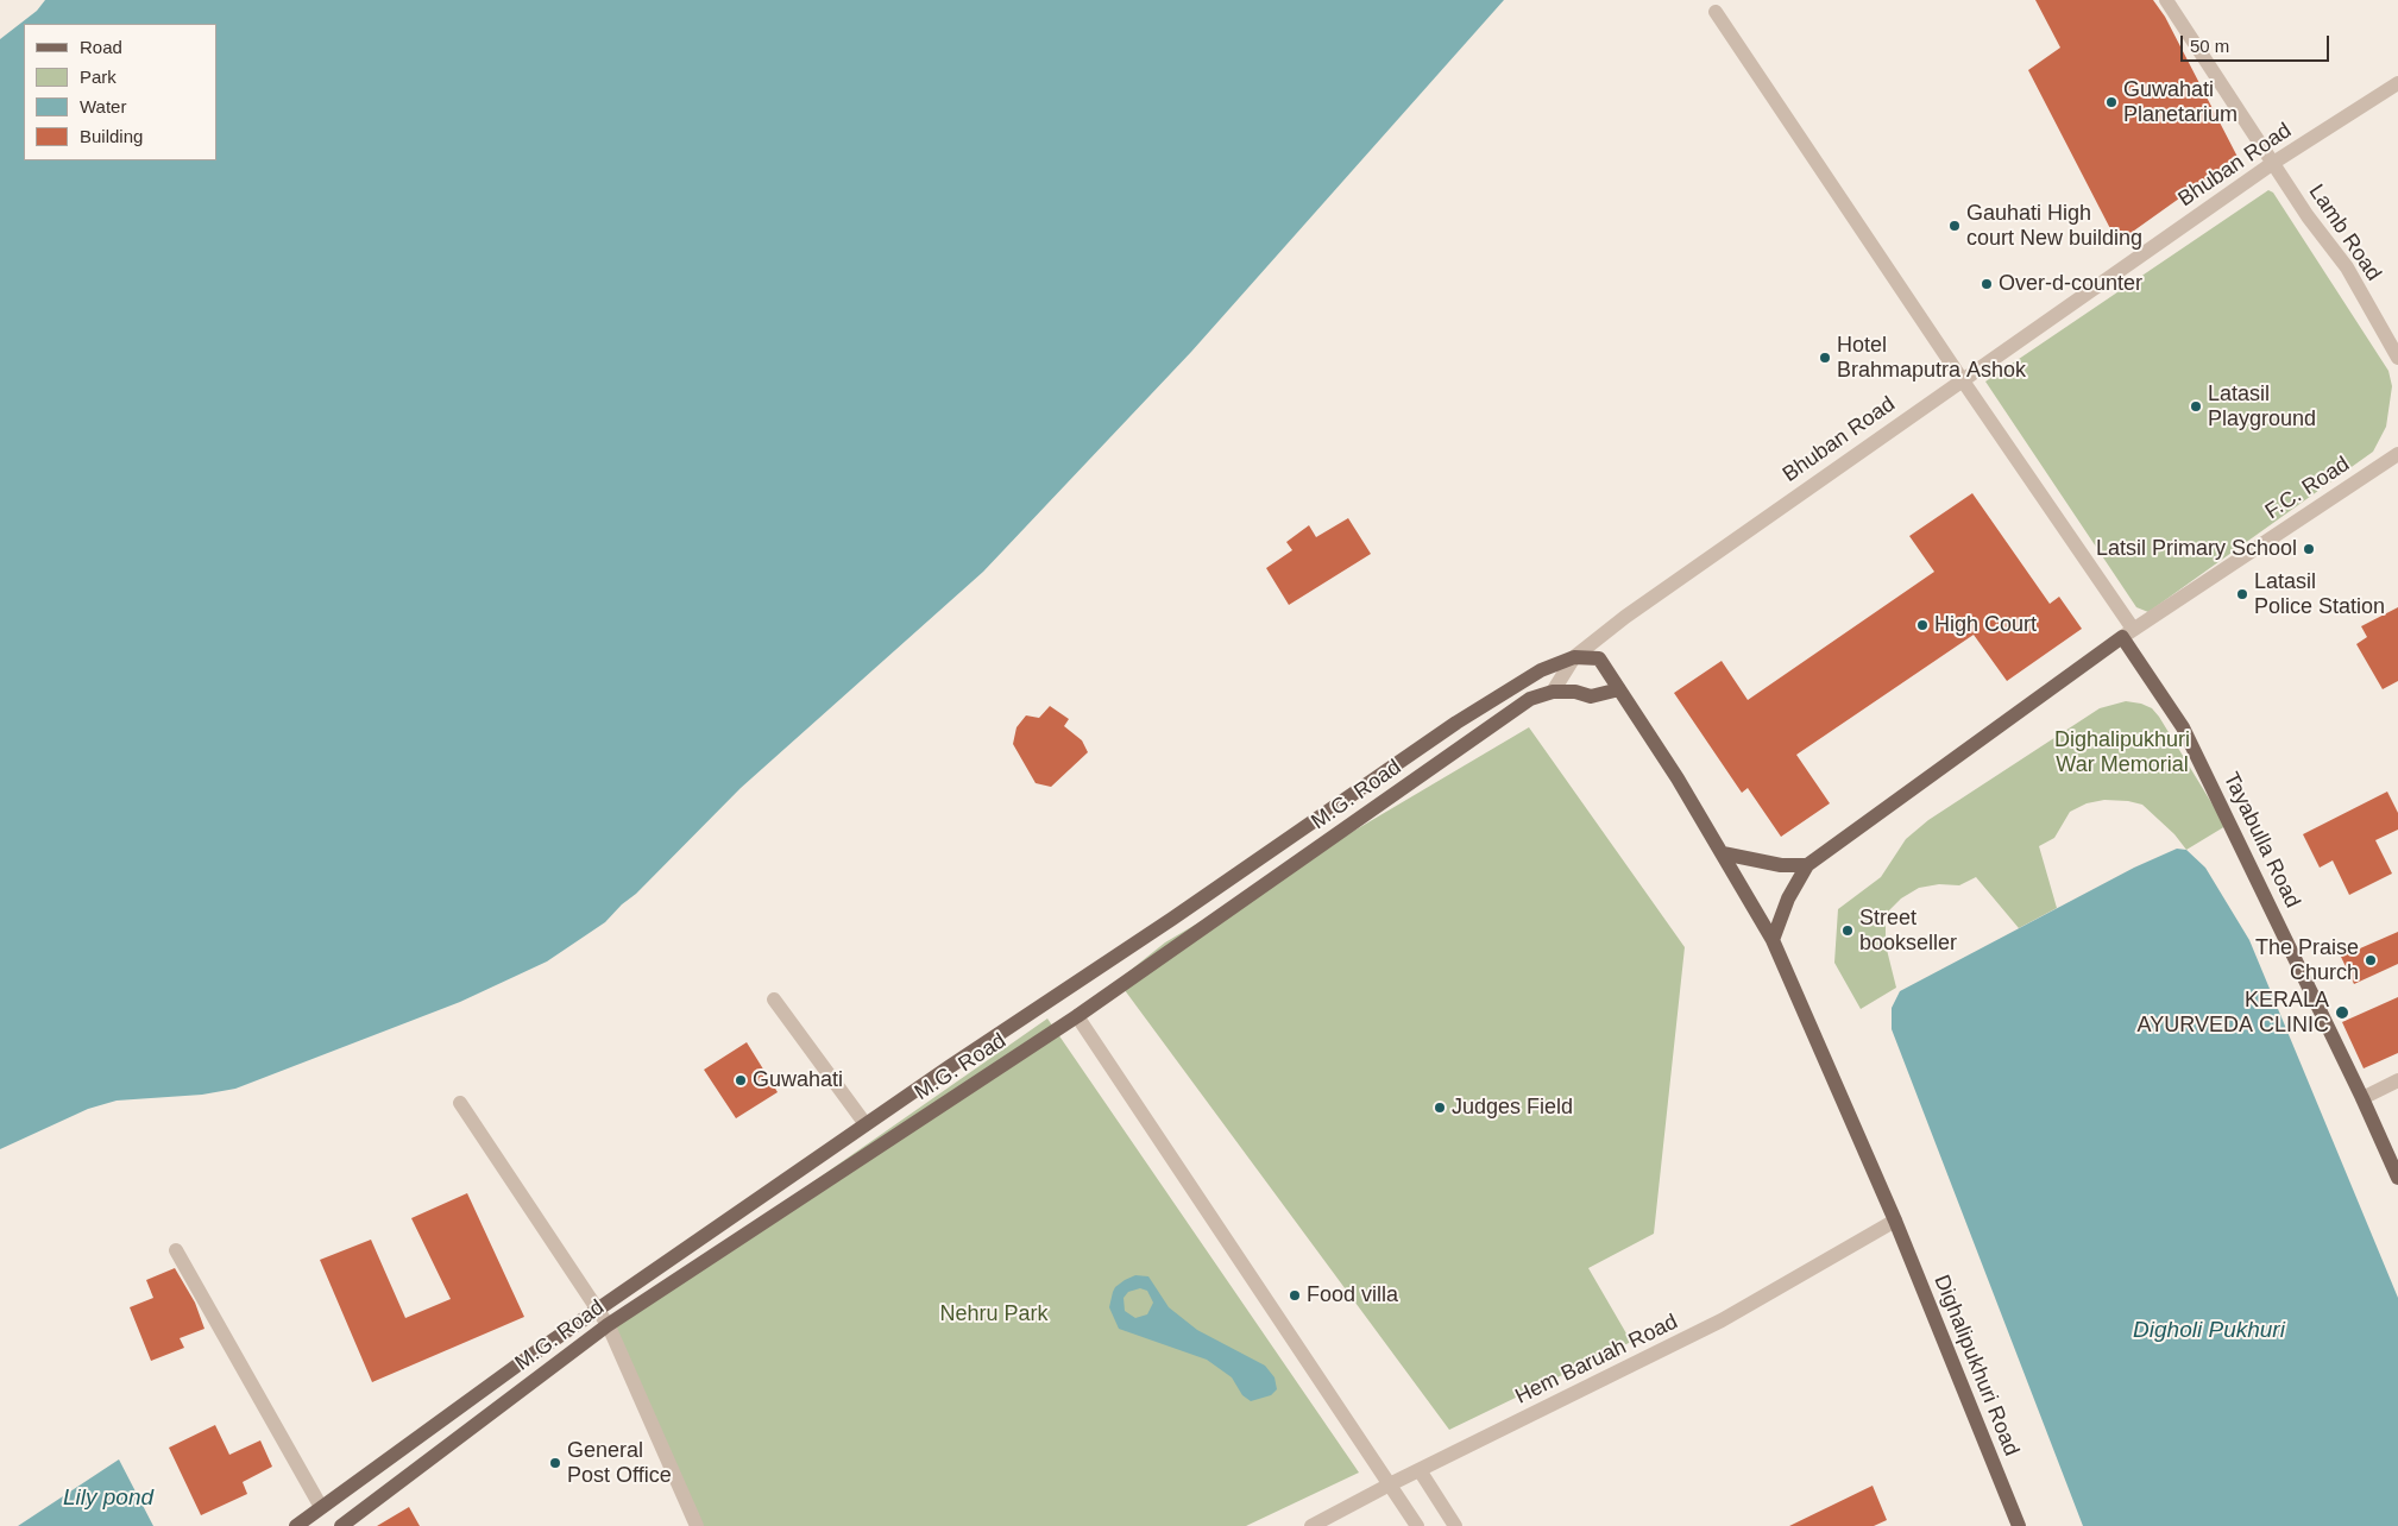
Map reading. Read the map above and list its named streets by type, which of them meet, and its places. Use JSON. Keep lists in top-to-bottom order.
{
  "streets": {
    "main road": ["M.G. Road", "Tayabulla Road", "Dighalipukhuri Road"],
    "street": [
      "Bhuban Road",
      "Lamb Road",
      "F.C. Road",
      "Hem Baruah Road"
    ]
  },
  "crossings": [
    ["Bhuban Road", "Lamb Road"],
    ["Bhuban Road", "Dighalipukhuri Road"],
    ["F.C. Road", "Tayabulla Road"],
    ["M.G. Road", "Dighalipukhuri Road"],
    ["Hem Baruah Road", "Dighalipukhuri Road"]
  ],
  "water": ["Digholi Pukhuri", "Lily pond"],
  "parks": ["Dighalipukhuri War Memorial", "Nehru Park"],
  "places": [
    "Guwahati Planetarium",
    "Gauhati High court New building",
    "Over-d-counter",
    "Hotel Brahmaputra Ashok",
    "Latasil Playground",
    "Latsil Primary School",
    "Latasil Police Station",
    "High Court",
    "Street bookseller",
    "The Praise Church",
    "KERALA AYURVEDA CLINIC",
    "Guwahati",
    "Judges Field",
    "Food villa",
    "General Post Office"
  ],
  "legend": [
    "Road",
    "Park",
    "Water",
    "Building"
  ],
  "scale_bar": "50 m"
}
